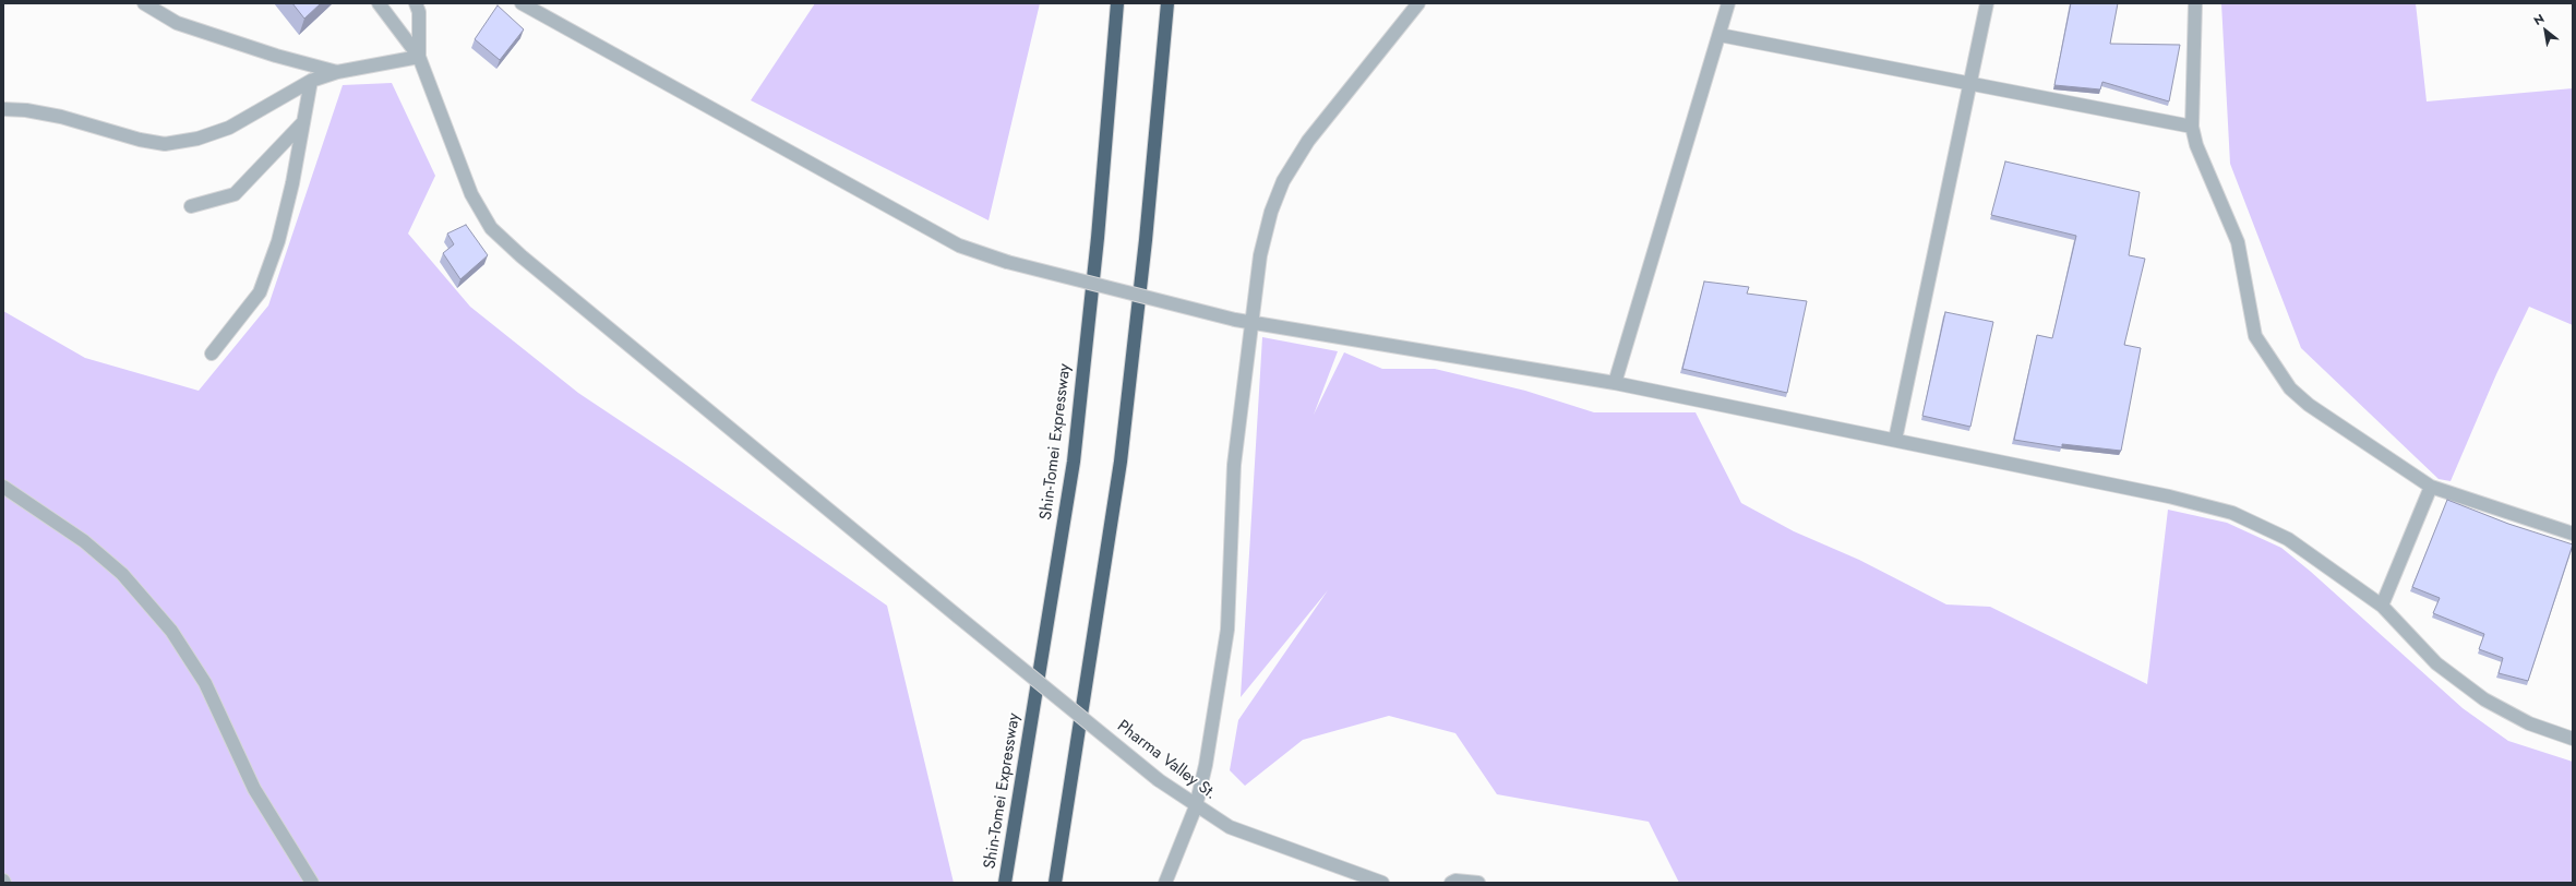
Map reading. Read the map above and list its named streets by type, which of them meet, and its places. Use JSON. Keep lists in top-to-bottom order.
{
  "streets": {
    "highway": ["Shin-Tomei Expressway"],
    "street": ["Pharma Valley St."]
  },
  "north": "top left"
}
